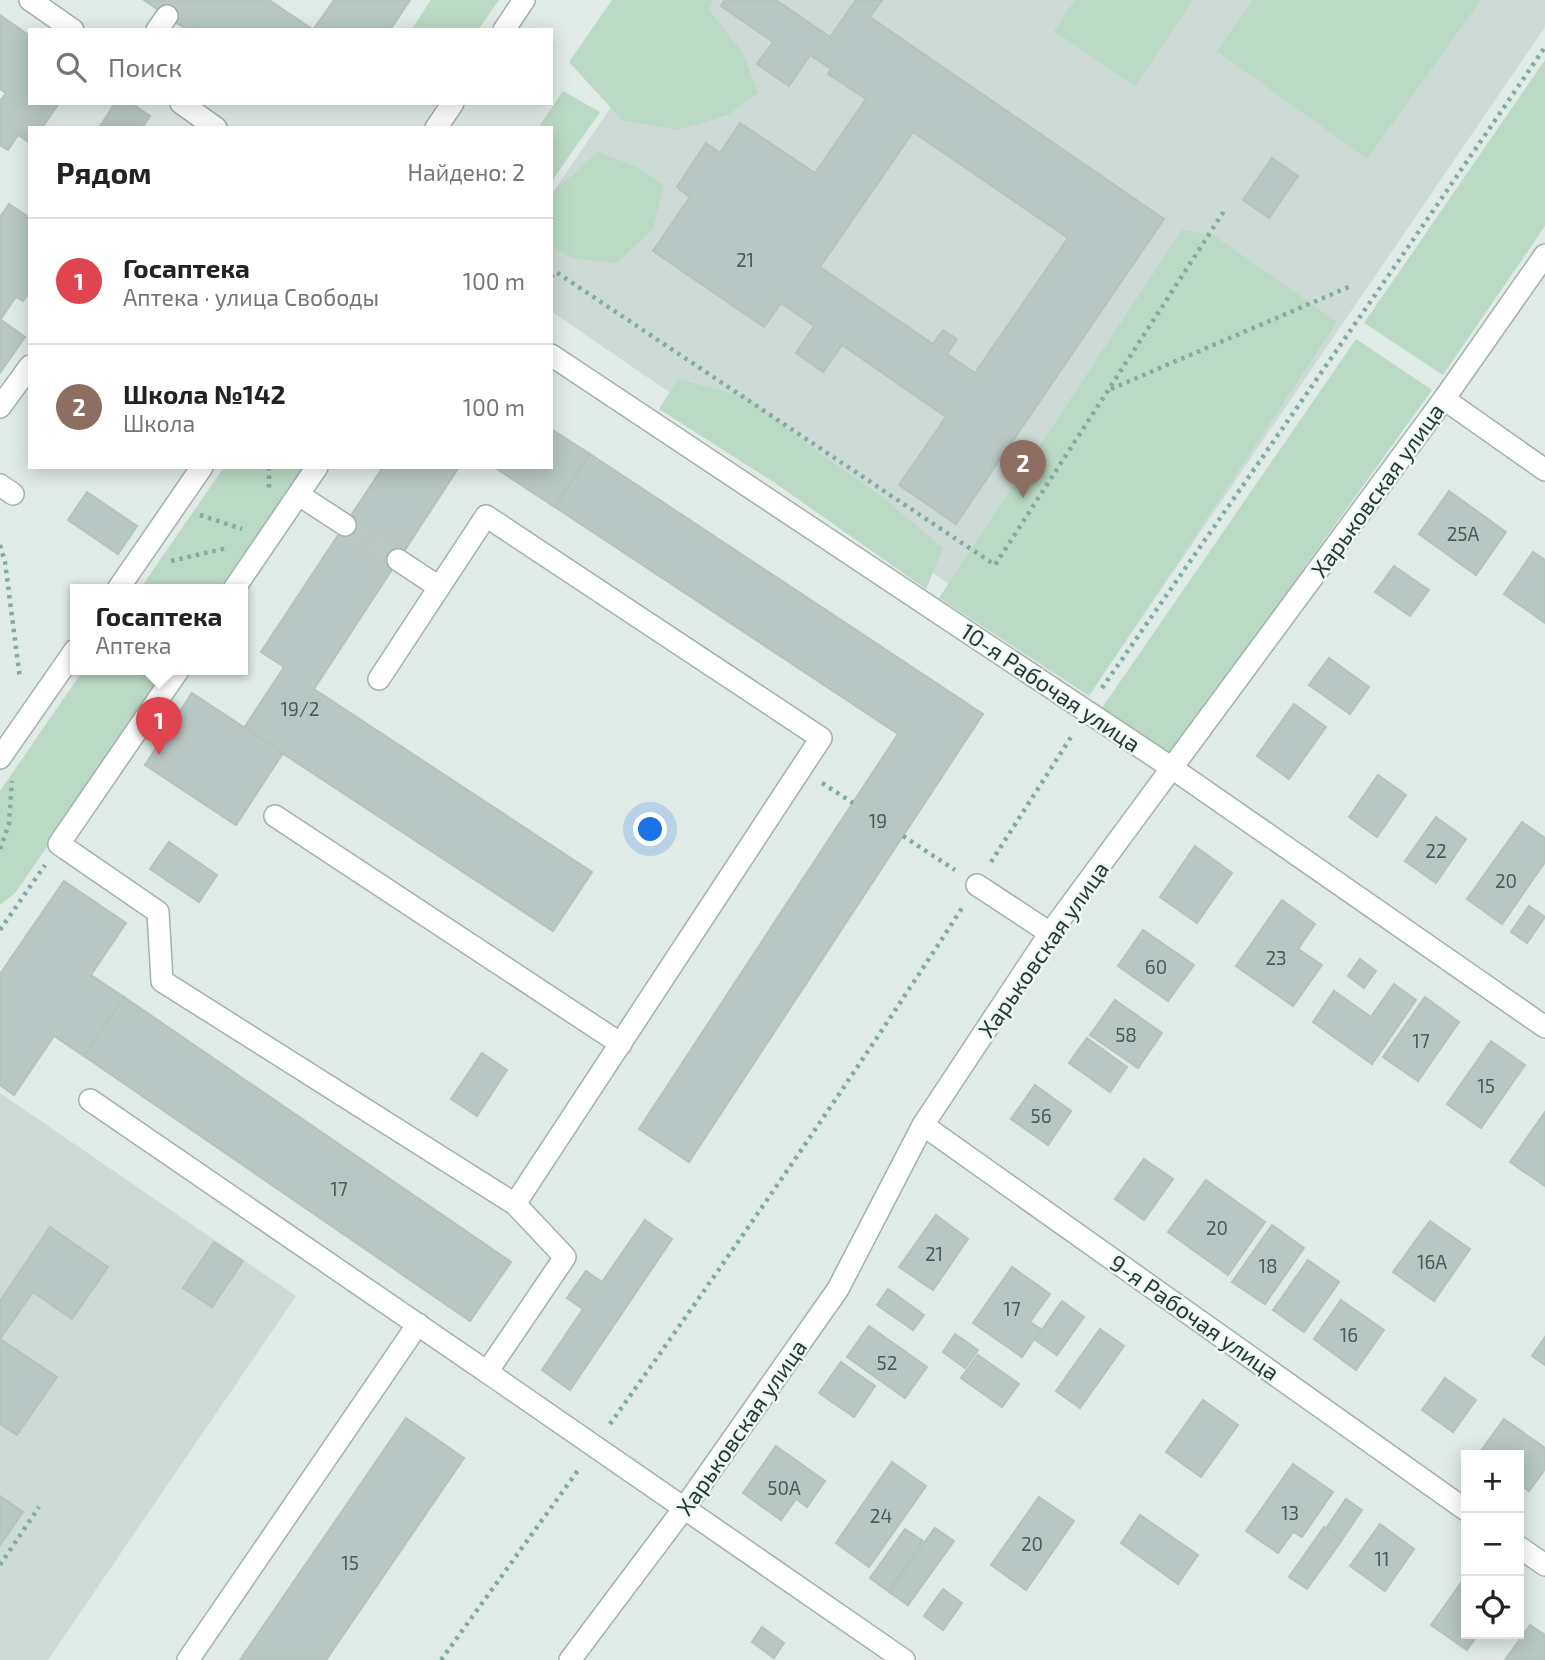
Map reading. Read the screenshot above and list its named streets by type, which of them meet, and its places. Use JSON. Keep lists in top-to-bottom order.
{
  "streets": {
    "street": ["Харьковская улица", "10-я Рабочая улица", "9-я Рабочая улица"]
  },
  "crossings": [
    ["Харьковская улица", "10-я Рабочая улица"],
    ["Харьковская улица", "9-я Рабочая улица"]
  ],
  "house_numbers": [
    "21",
    "25А",
    "19/2",
    "19",
    "22",
    "20",
    "23",
    "60",
    "58",
    "17",
    "15",
    "56",
    "17",
    "20",
    "21",
    "16А",
    "18",
    "17",
    "16",
    "52",
    "50А",
    "13",
    "24",
    "20",
    "11",
    "15"
  ],
  "page": {
    "search": "Поиск",
    "heading": ["Рядом", "Найдено: 2"],
    "list": [
      {
        "mark": "1",
        "name": "Госаптека",
        "note": "Аптека · улица Свободы",
        "value": "100 m"
      },
      {
        "mark": "2",
        "name": "Школа №142",
        "note": "Школа",
        "value": "100 m"
      }
    ],
    "pins": ["2", "1"],
    "popup": ["Госаптека", "Аптека"],
    "map_buttons": ["+", "−"]
  }
}
